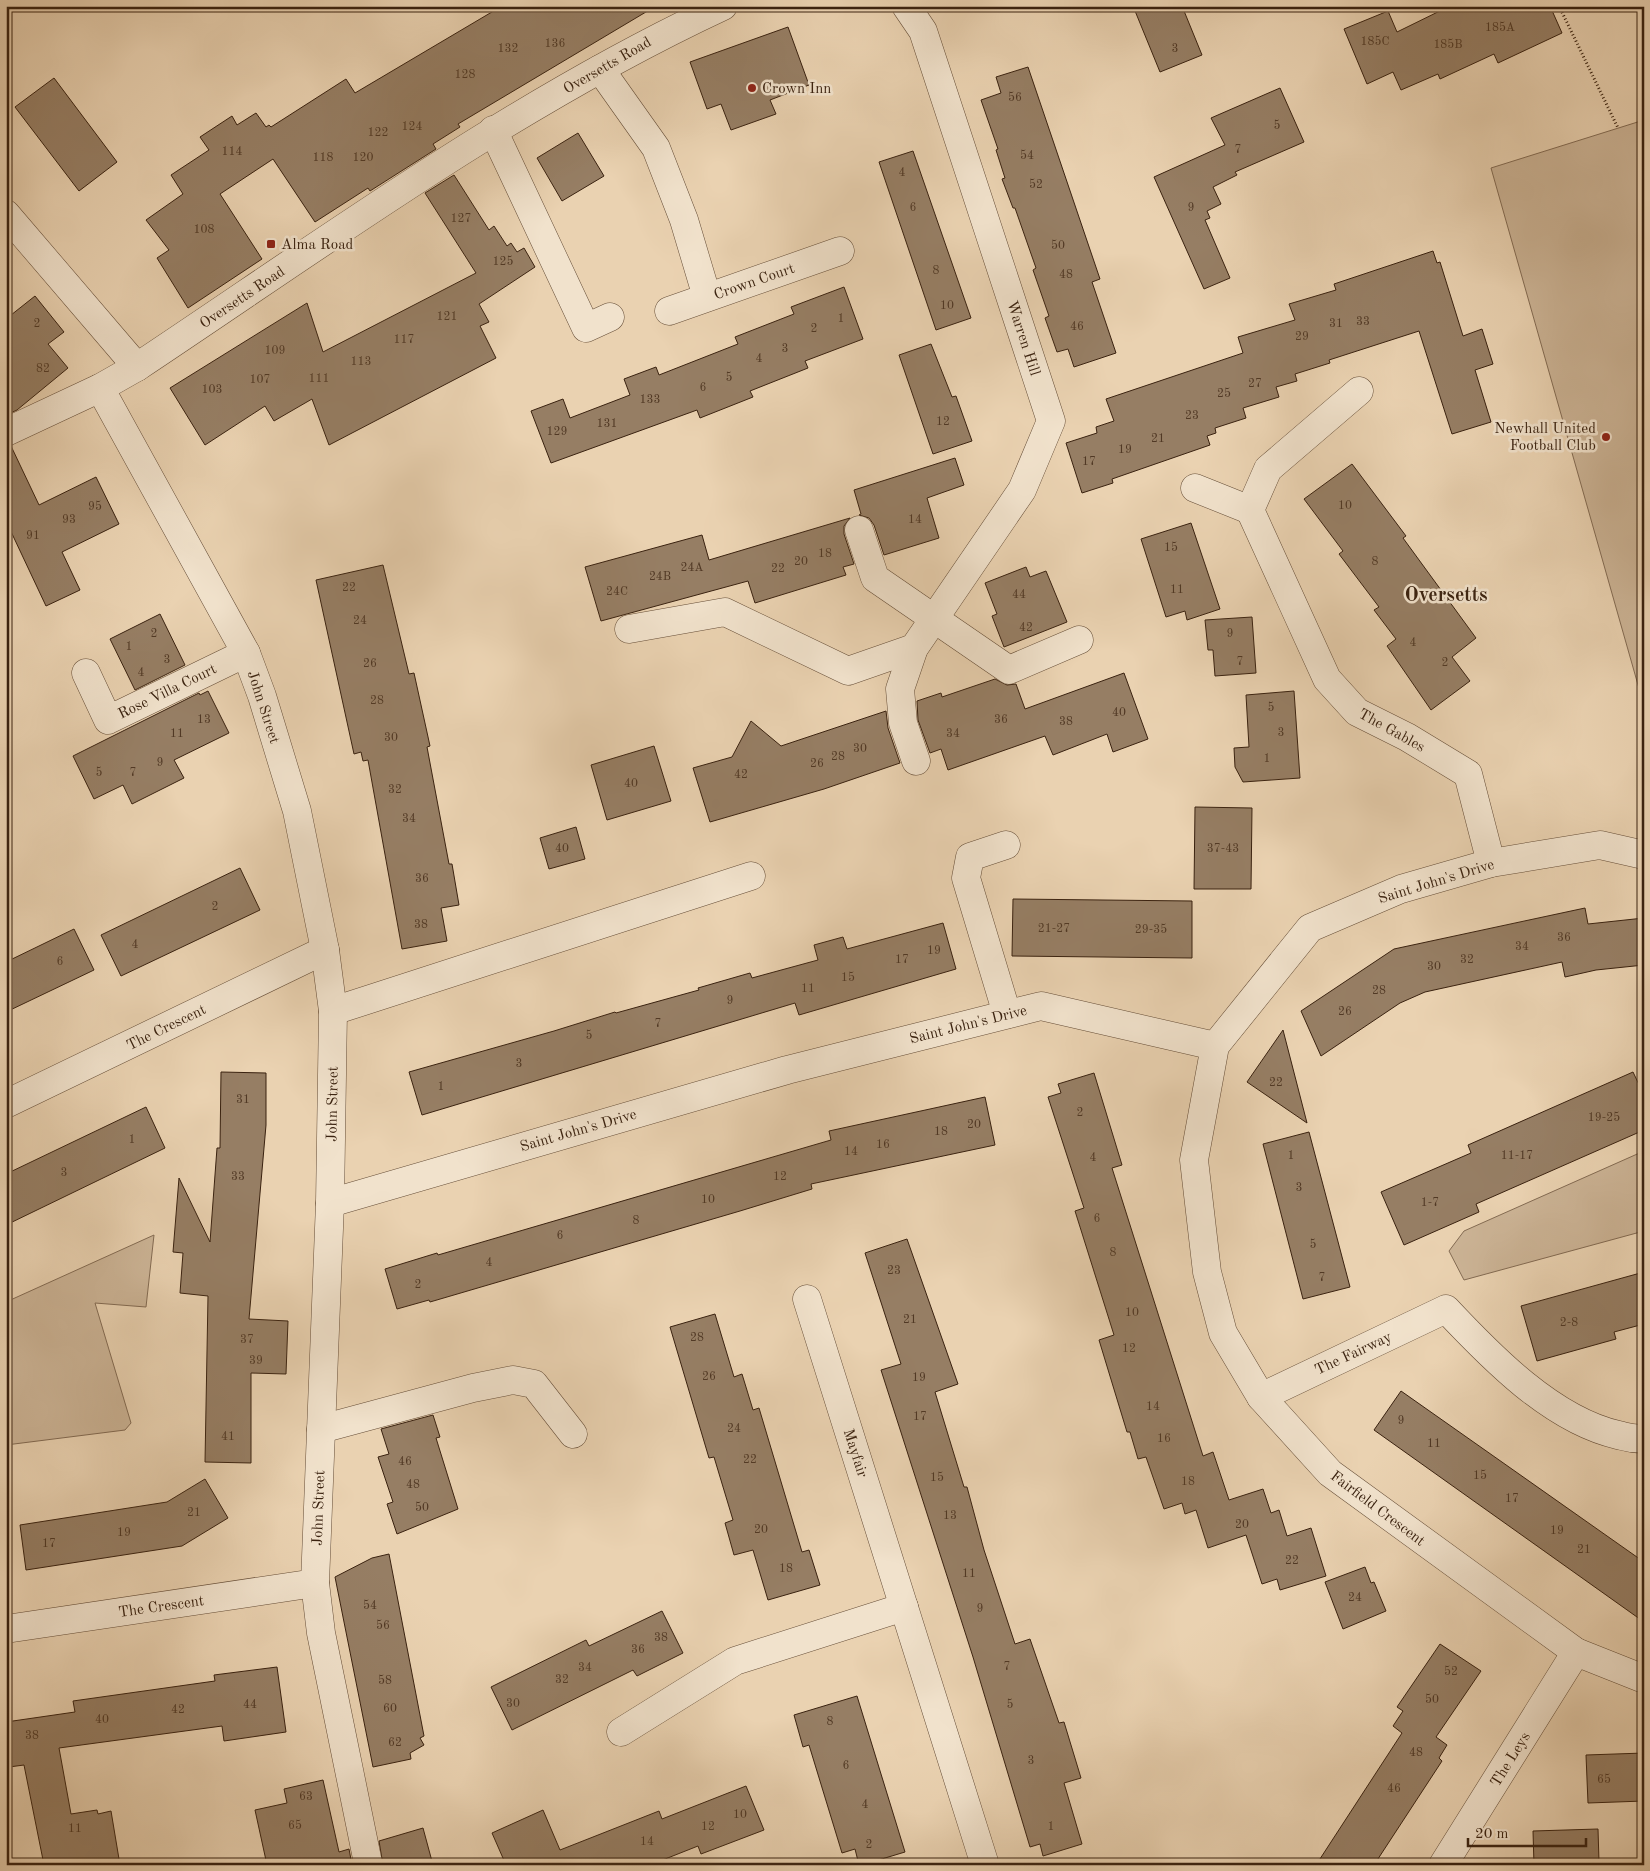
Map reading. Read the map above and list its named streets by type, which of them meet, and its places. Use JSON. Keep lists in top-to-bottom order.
{
  "streets": {
    "street": [
      "Oversetts Road",
      "Crown Court",
      "Warren Hill",
      "Rose Villa Court",
      "John Street",
      "The Gables",
      "Saint John's Drive",
      "The Crescent",
      "The Fairway",
      "Mayfair",
      "Fairfield Crescent",
      "The Leys"
    ]
  },
  "crossings": [
    ["Oversetts Road", "John Street"],
    ["Rose Villa Court", "John Street"],
    ["John Street", "Saint John's Drive"],
    ["John Street", "The Crescent"],
    ["The Gables", "Saint John's Drive"],
    ["Saint John's Drive", "Fairfield Crescent"],
    ["The Fairway", "Fairfield Crescent"],
    ["Fairfield Crescent", "The Leys"]
  ],
  "districts": ["Oversetts"],
  "places": {
    "other": ["Crown Inn", "Newhall United Football Club"],
    "transit": ["Alma Road"]
  },
  "house_numbers": [
    "185A",
    "185C",
    "136",
    "185B",
    "132",
    "3",
    "128",
    "56",
    "5",
    "124",
    "122",
    "7",
    "114",
    "54",
    "118",
    "120",
    "4",
    "52",
    "6",
    "9",
    "127",
    "108",
    "50",
    "125",
    "8",
    "48",
    "10",
    "121",
    "1",
    "33",
    "2",
    "31",
    "46",
    "2",
    "29",
    "117",
    "3",
    "109",
    "4",
    "113",
    "82",
    "5",
    "111",
    "107",
    "27",
    "6",
    "103",
    "25",
    "133",
    "23",
    "12",
    "131",
    "129",
    "21",
    "19",
    "17",
    "10",
    "95",
    "93",
    "14",
    "91",
    "15",
    "18",
    "20",
    "8",
    "24A",
    "22",
    "24B",
    "22",
    "11",
    "24C",
    "44",
    "24",
    "42",
    "2",
    "9",
    "4",
    "1",
    "3",
    "7",
    "2",
    "26",
    "4",
    "28",
    "5",
    "40",
    "13",
    "36",
    "38",
    "3",
    "11",
    "34",
    "30",
    "30",
    "28",
    "1",
    "9",
    "26",
    "5",
    "7",
    "42",
    "40",
    "32",
    "34",
    "40",
    "37-43",
    "36",
    "2",
    "38",
    "21-27",
    "29-35",
    "36",
    "4",
    "34",
    "19",
    "17",
    "32",
    "6",
    "30",
    "15",
    "11",
    "28",
    "9",
    "26",
    "7",
    "5",
    "3",
    "22",
    "1",
    "31",
    "2",
    "19-25",
    "20",
    "18",
    "1",
    "16",
    "14",
    "1",
    "11-17",
    "4",
    "3",
    "33",
    "12",
    "3",
    "10",
    "1-7",
    "6",
    "8",
    "6",
    "5",
    "8",
    "4",
    "23",
    "7",
    "2",
    "10",
    "21",
    "2-8",
    "28",
    "37",
    "12",
    "39",
    "26",
    "19",
    "14",
    "17",
    "9",
    "24",
    "41",
    "16",
    "11",
    "22",
    "46",
    "15",
    "15",
    "18",
    "48",
    "17",
    "50",
    "21",
    "13",
    "20",
    "20",
    "19",
    "19",
    "17",
    "21",
    "22",
    "18",
    "11",
    "24",
    "54",
    "9",
    "56",
    "38",
    "36",
    "7",
    "34",
    "52",
    "32",
    "58",
    "50",
    "30",
    "44",
    "5",
    "60",
    "42",
    "40",
    "8",
    "38",
    "62",
    "48",
    "3",
    "6",
    "65",
    "46",
    "63",
    "4",
    "10",
    "65",
    "12",
    "1",
    "11",
    "14",
    "2"
  ],
  "scale_bar": "20 m"
}
